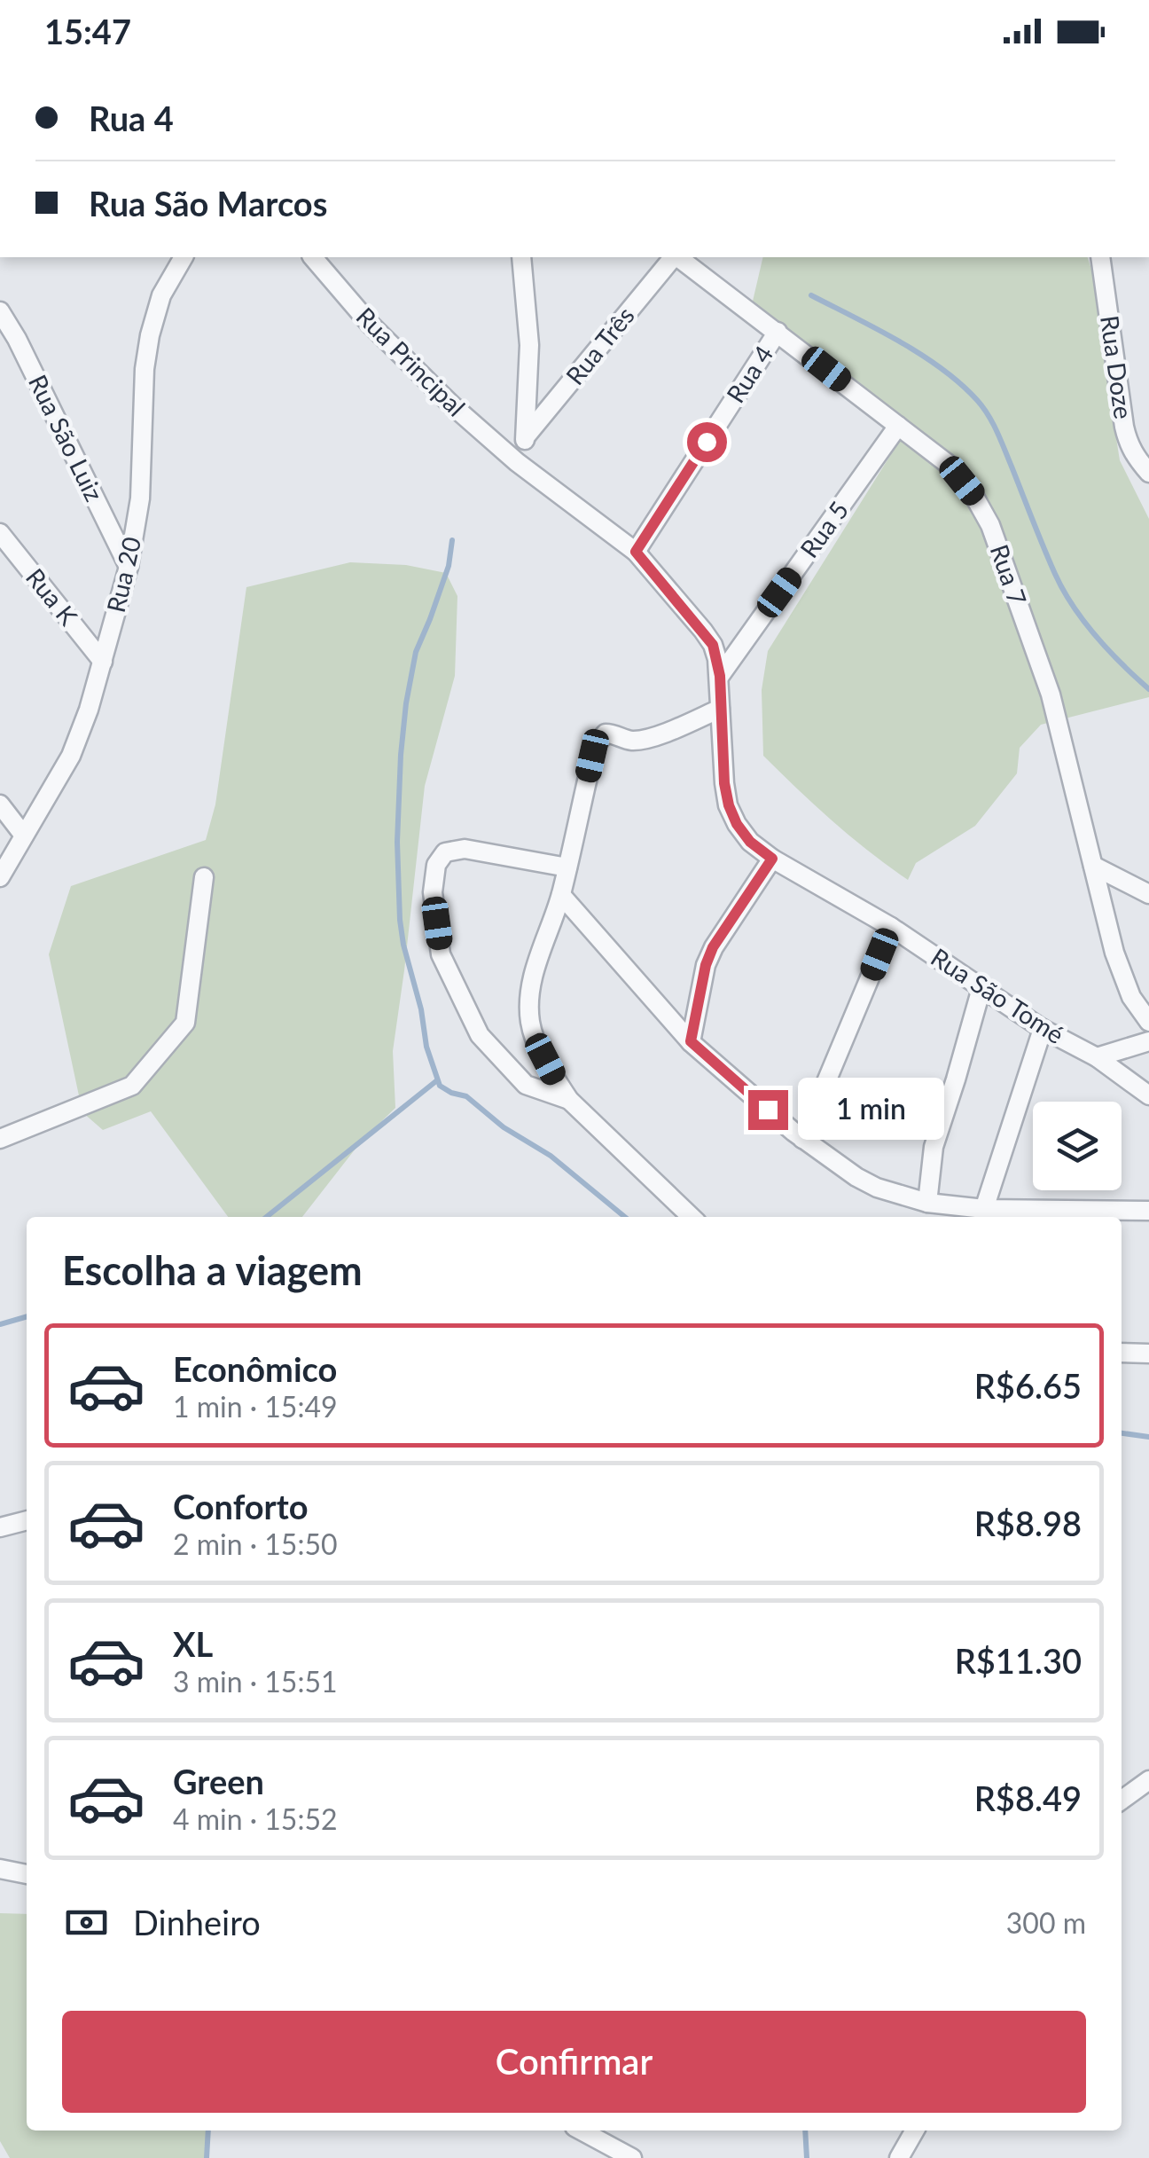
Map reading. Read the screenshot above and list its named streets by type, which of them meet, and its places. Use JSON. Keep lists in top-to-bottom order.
{
  "streets": {
    "street": [
      "Rua Três",
      "Rua Principal",
      "Rua Doze",
      "Rua 4",
      "Rua São Luiz",
      "Rua 5",
      "Rua 20",
      "Rua 7",
      "Rua K",
      "Rua São Tomé"
    ]
  },
  "crossings": [
    ["Rua Principal", "Rua São Tomé"],
    ["Rua 4", "Rua 7"],
    ["Rua 4", "Rua São Tomé"],
    ["Rua São Luiz", "Rua 20"],
    ["Rua 5", "Rua 7"],
    ["Rua 5", "Rua São Tomé"],
    ["Rua 20", "Rua K"]
  ],
  "page": {
    "status": "15:47",
    "banner": ["Rua 4", "Rua São Marcos"],
    "bubble": "1 min",
    "heading": "Escolha a viagem",
    "list": [
      {
        "name": "Econômico",
        "note": "1 min · 15:49",
        "value": "R$6.65"
      },
      {
        "name": "Conforto",
        "note": "2 min · 15:50",
        "value": "R$8.98"
      },
      {
        "name": "XL",
        "note": "3 min · 15:51",
        "value": "R$11.30"
      },
      {
        "name": "Green",
        "note": "4 min · 15:52",
        "value": "R$8.49"
      }
    ],
    "pay": ["Dinheiro", "300 m"],
    "buttons": "Confirmar"
  }
}
